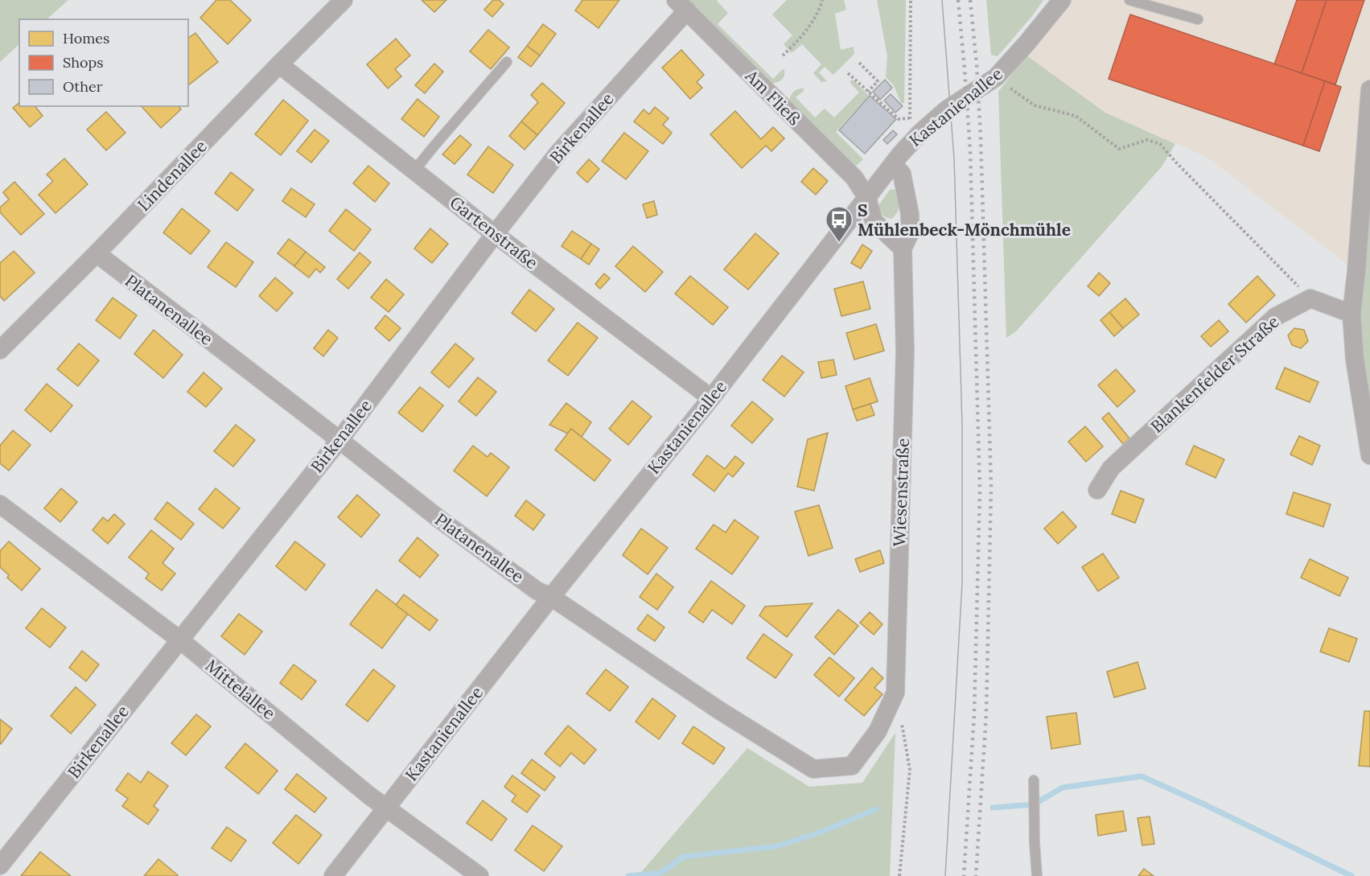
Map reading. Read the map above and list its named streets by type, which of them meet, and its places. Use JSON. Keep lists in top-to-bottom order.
{
  "streets": {
    "street": [
      "Am Fließ",
      "Kastanienallee",
      "Birkenallee",
      "Lindenallee",
      "Gartenstraße",
      "Platanenallee",
      "Blankenfelder Straße",
      "Wiesenstraße",
      "Mittelallee"
    ]
  },
  "crossings": [
    ["Am Fließ", "Kastanienallee"],
    ["Am Fließ", "Birkenallee"],
    ["Kastanienallee", "Gartenstraße"],
    ["Kastanienallee", "Platanenallee"],
    ["Kastanienallee", "Wiesenstraße"],
    ["Kastanienallee", "Mittelallee"],
    ["Birkenallee", "Gartenstraße"],
    ["Birkenallee", "Platanenallee"],
    ["Birkenallee", "Mittelallee"],
    ["Lindenallee", "Gartenstraße"],
    ["Lindenallee", "Platanenallee"],
    ["Platanenallee", "Wiesenstraße"]
  ],
  "places": {
    "bus stop": ["S Mühlenbeck-Mönchmühle"]
  },
  "legend": ["Homes", "Shops", "Other"]
}
